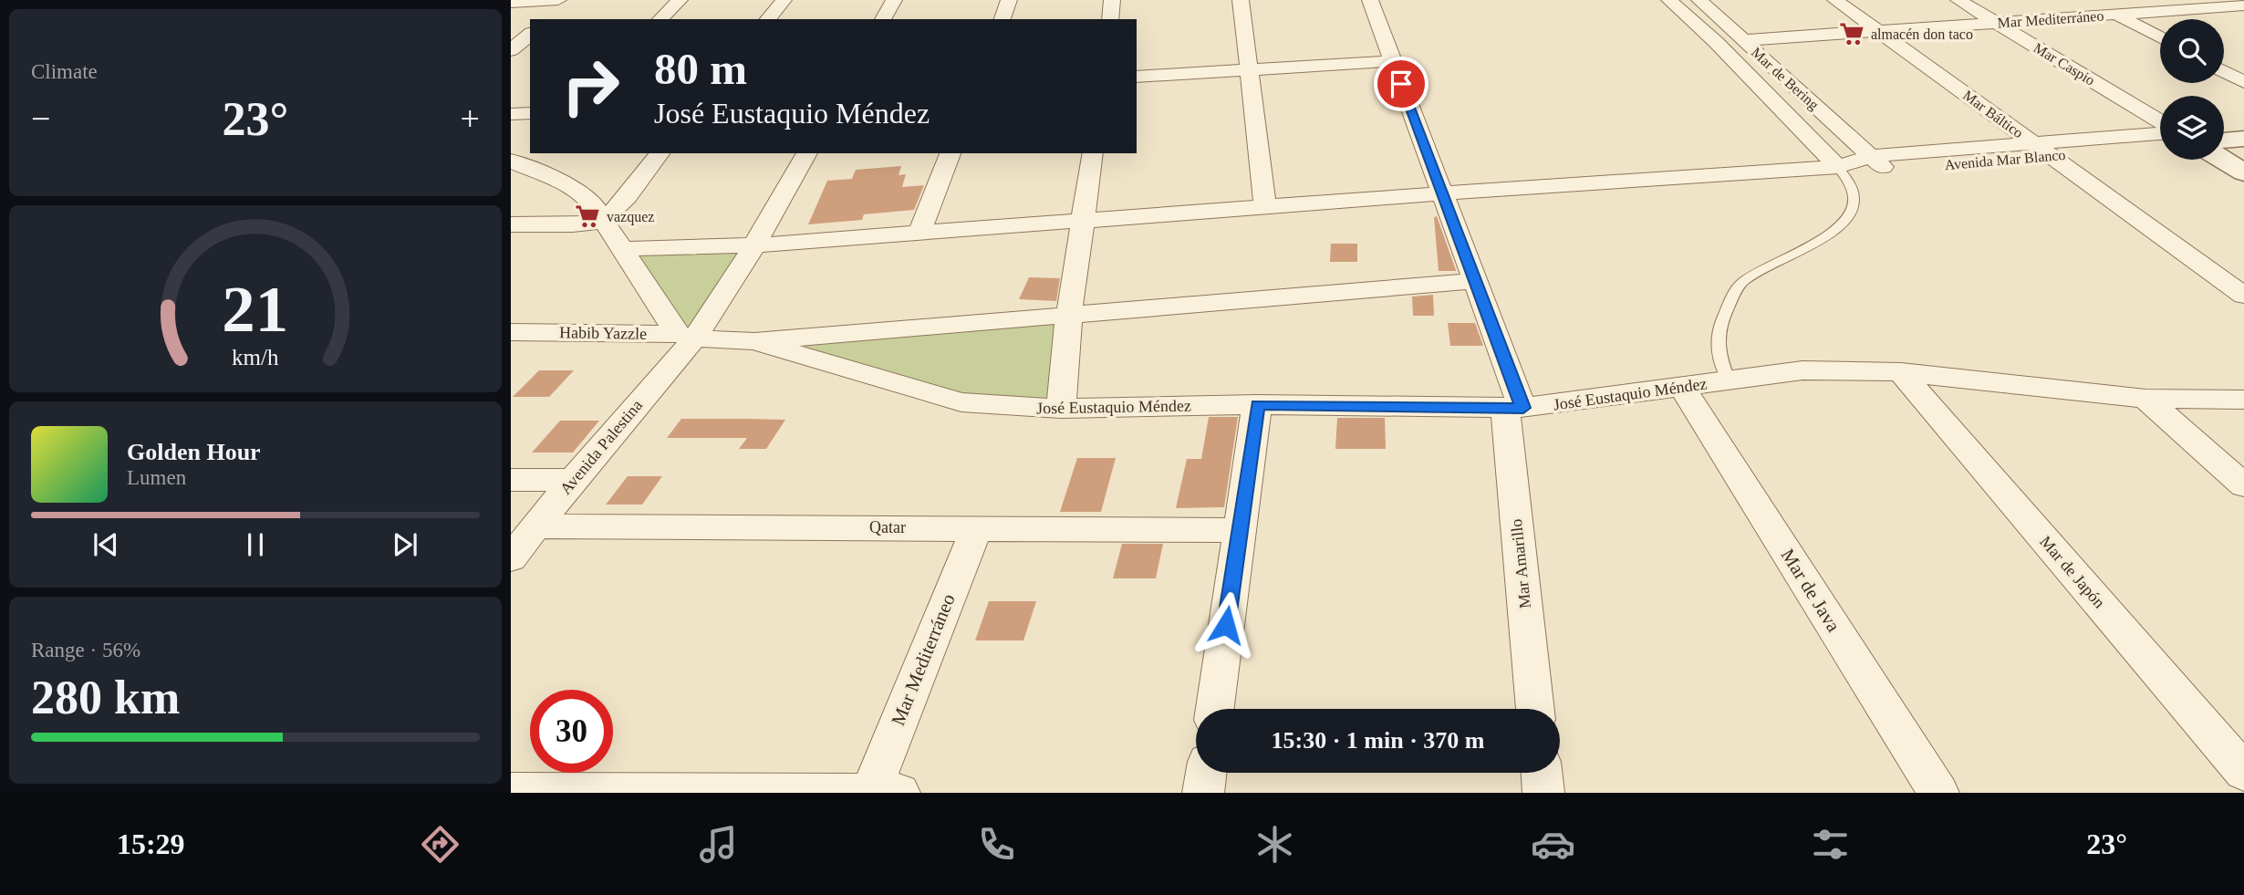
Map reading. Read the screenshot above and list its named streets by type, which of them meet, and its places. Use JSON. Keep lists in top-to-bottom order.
{
  "streets": {
    "street": [
      "Mar Mediterráneo",
      "Mar Caspio",
      "Mar de Bering",
      "Mar Báltico",
      "Avenida Mar Blanco",
      "Habib Yazzle",
      "José Eustaquio Méndez",
      "Avenida Palestina",
      "Qatar",
      "Mar Amarillo",
      "Mar de Japón",
      "Mar de Java"
    ]
  },
  "crossings": [
    ["Mar Mediterráneo", "Mar Caspio"],
    ["Mar Mediterráneo", "Mar de Bering"],
    ["Mar Mediterráneo", "Mar Báltico"],
    ["Mar Mediterráneo", "Qatar"],
    ["Mar de Bering", "Avenida Mar Blanco"],
    ["Mar Báltico", "Avenida Mar Blanco"],
    ["Avenida Mar Blanco", "Avenida Palestina"],
    ["Avenida Mar Blanco", "Mar Amarillo"],
    ["Habib Yazzle", "José Eustaquio Méndez"],
    ["Habib Yazzle", "Avenida Palestina"],
    ["José Eustaquio Méndez", "Mar Amarillo"],
    ["José Eustaquio Méndez", "Mar de Japón"],
    ["José Eustaquio Méndez", "Mar de Java"],
    ["Avenida Palestina", "Qatar"]
  ],
  "places": {
    "supermarket": ["almacén don taco", "vazquez"]
  },
  "page": {
    "tile": [
      "Climate",
      ["Range · 56%", "280 km"]
    ],
    "turn": ["80 m", "José Eustaquio Méndez"],
    "heat": ["−", "23°", "+"],
    "song": ["Golden Hour", "Lumen"],
    "limit": "30",
    "trip": "15:30 · 1 min · 370 m",
    "tabs": ["15:29", "23°"],
    "gauge": ["21", "km/h"]
  }
}
